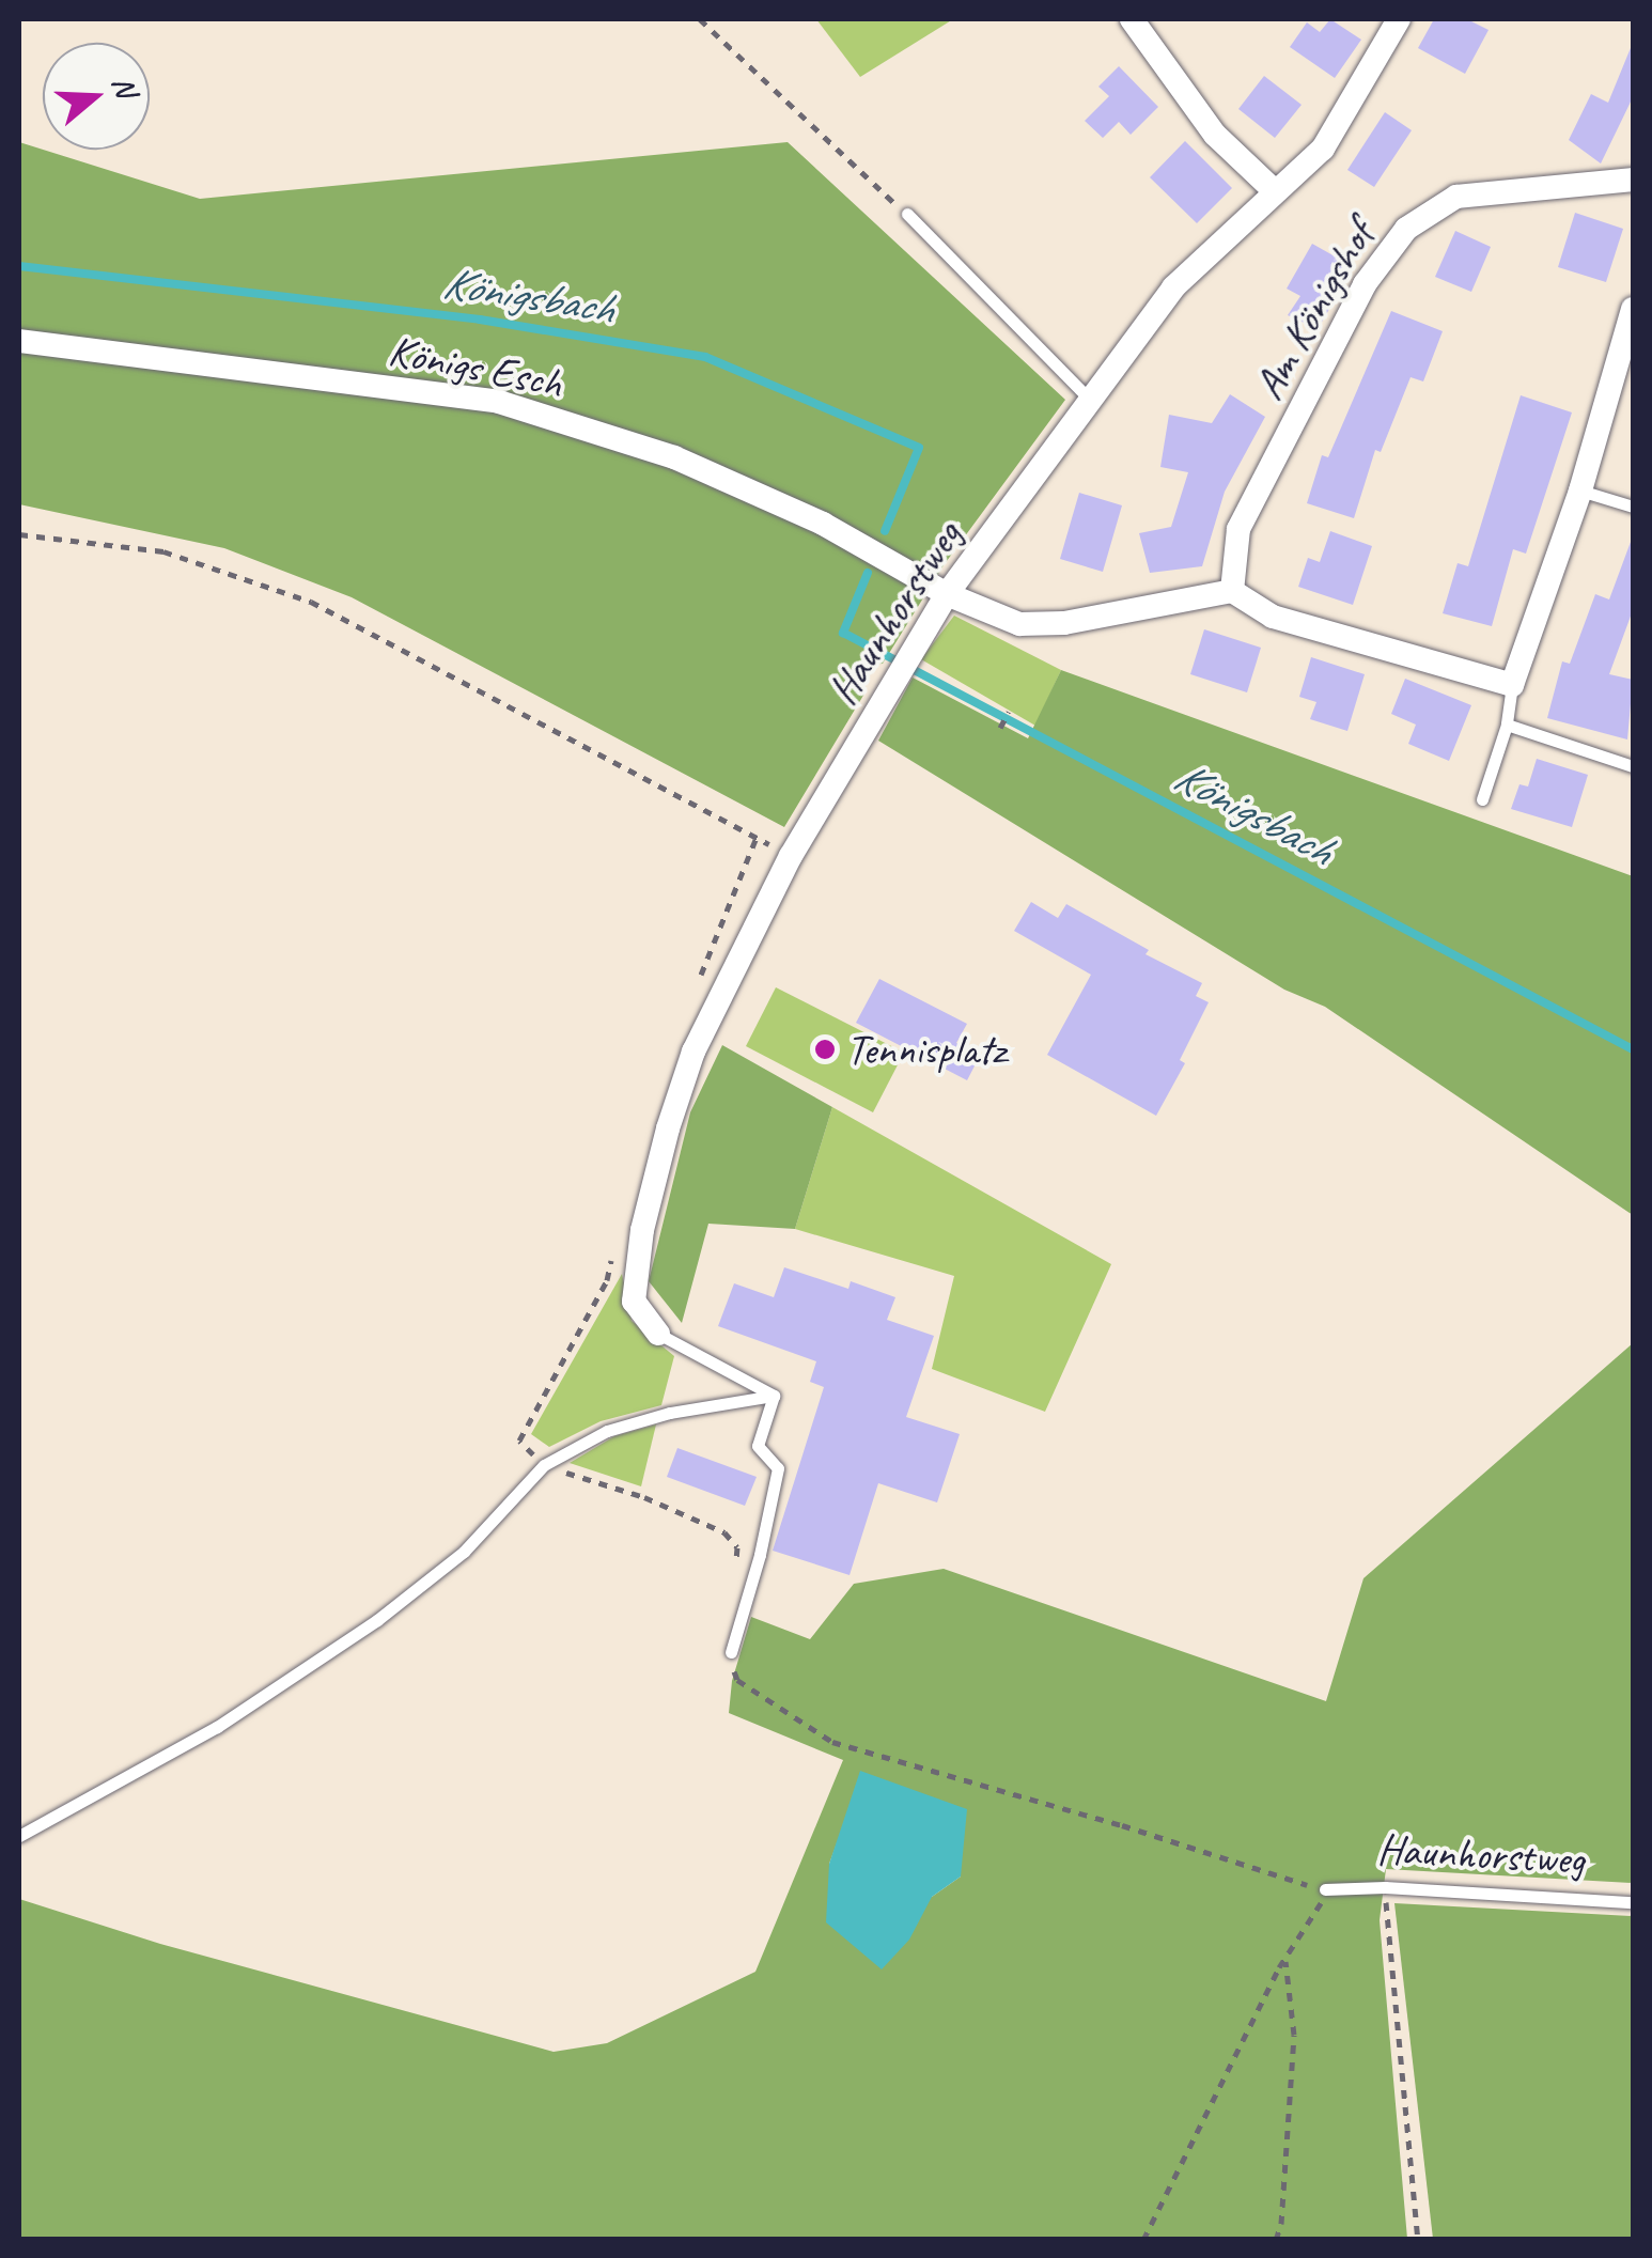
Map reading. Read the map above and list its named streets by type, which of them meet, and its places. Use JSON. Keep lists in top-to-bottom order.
{
  "streets": {
    "street": ["Am Königshof", "Königs Esch", "Haunhorstweg"]
  },
  "crossings": [
    ["Königs Esch", "Haunhorstweg"]
  ],
  "water": ["Königsbach"],
  "places": ["Tennisplatz"],
  "north": "right"
}
